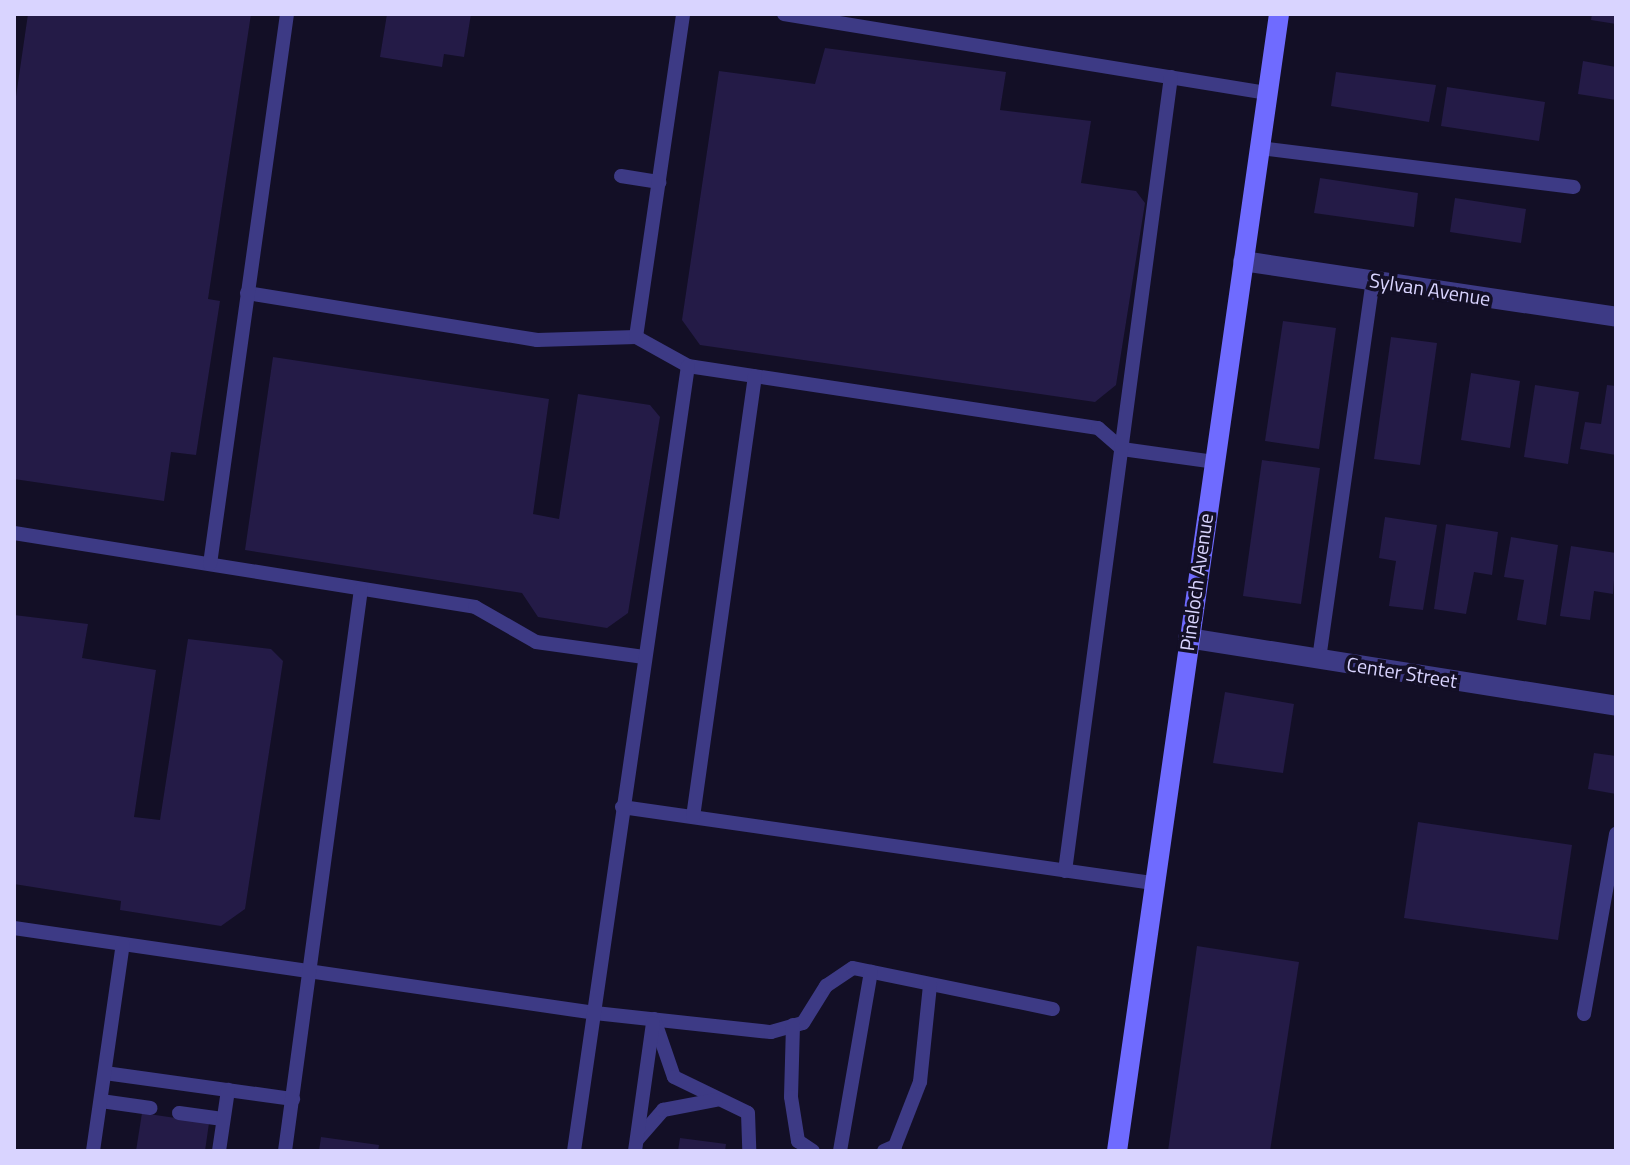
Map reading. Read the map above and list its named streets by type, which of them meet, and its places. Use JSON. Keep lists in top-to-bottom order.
{
  "streets": {
    "street": ["Sylvan Avenue", "Pineloch Avenue", "Center Street"]
  },
  "crossings": [
    ["Sylvan Avenue", "Pineloch Avenue"],
    ["Pineloch Avenue", "Center Street"]
  ]
}
